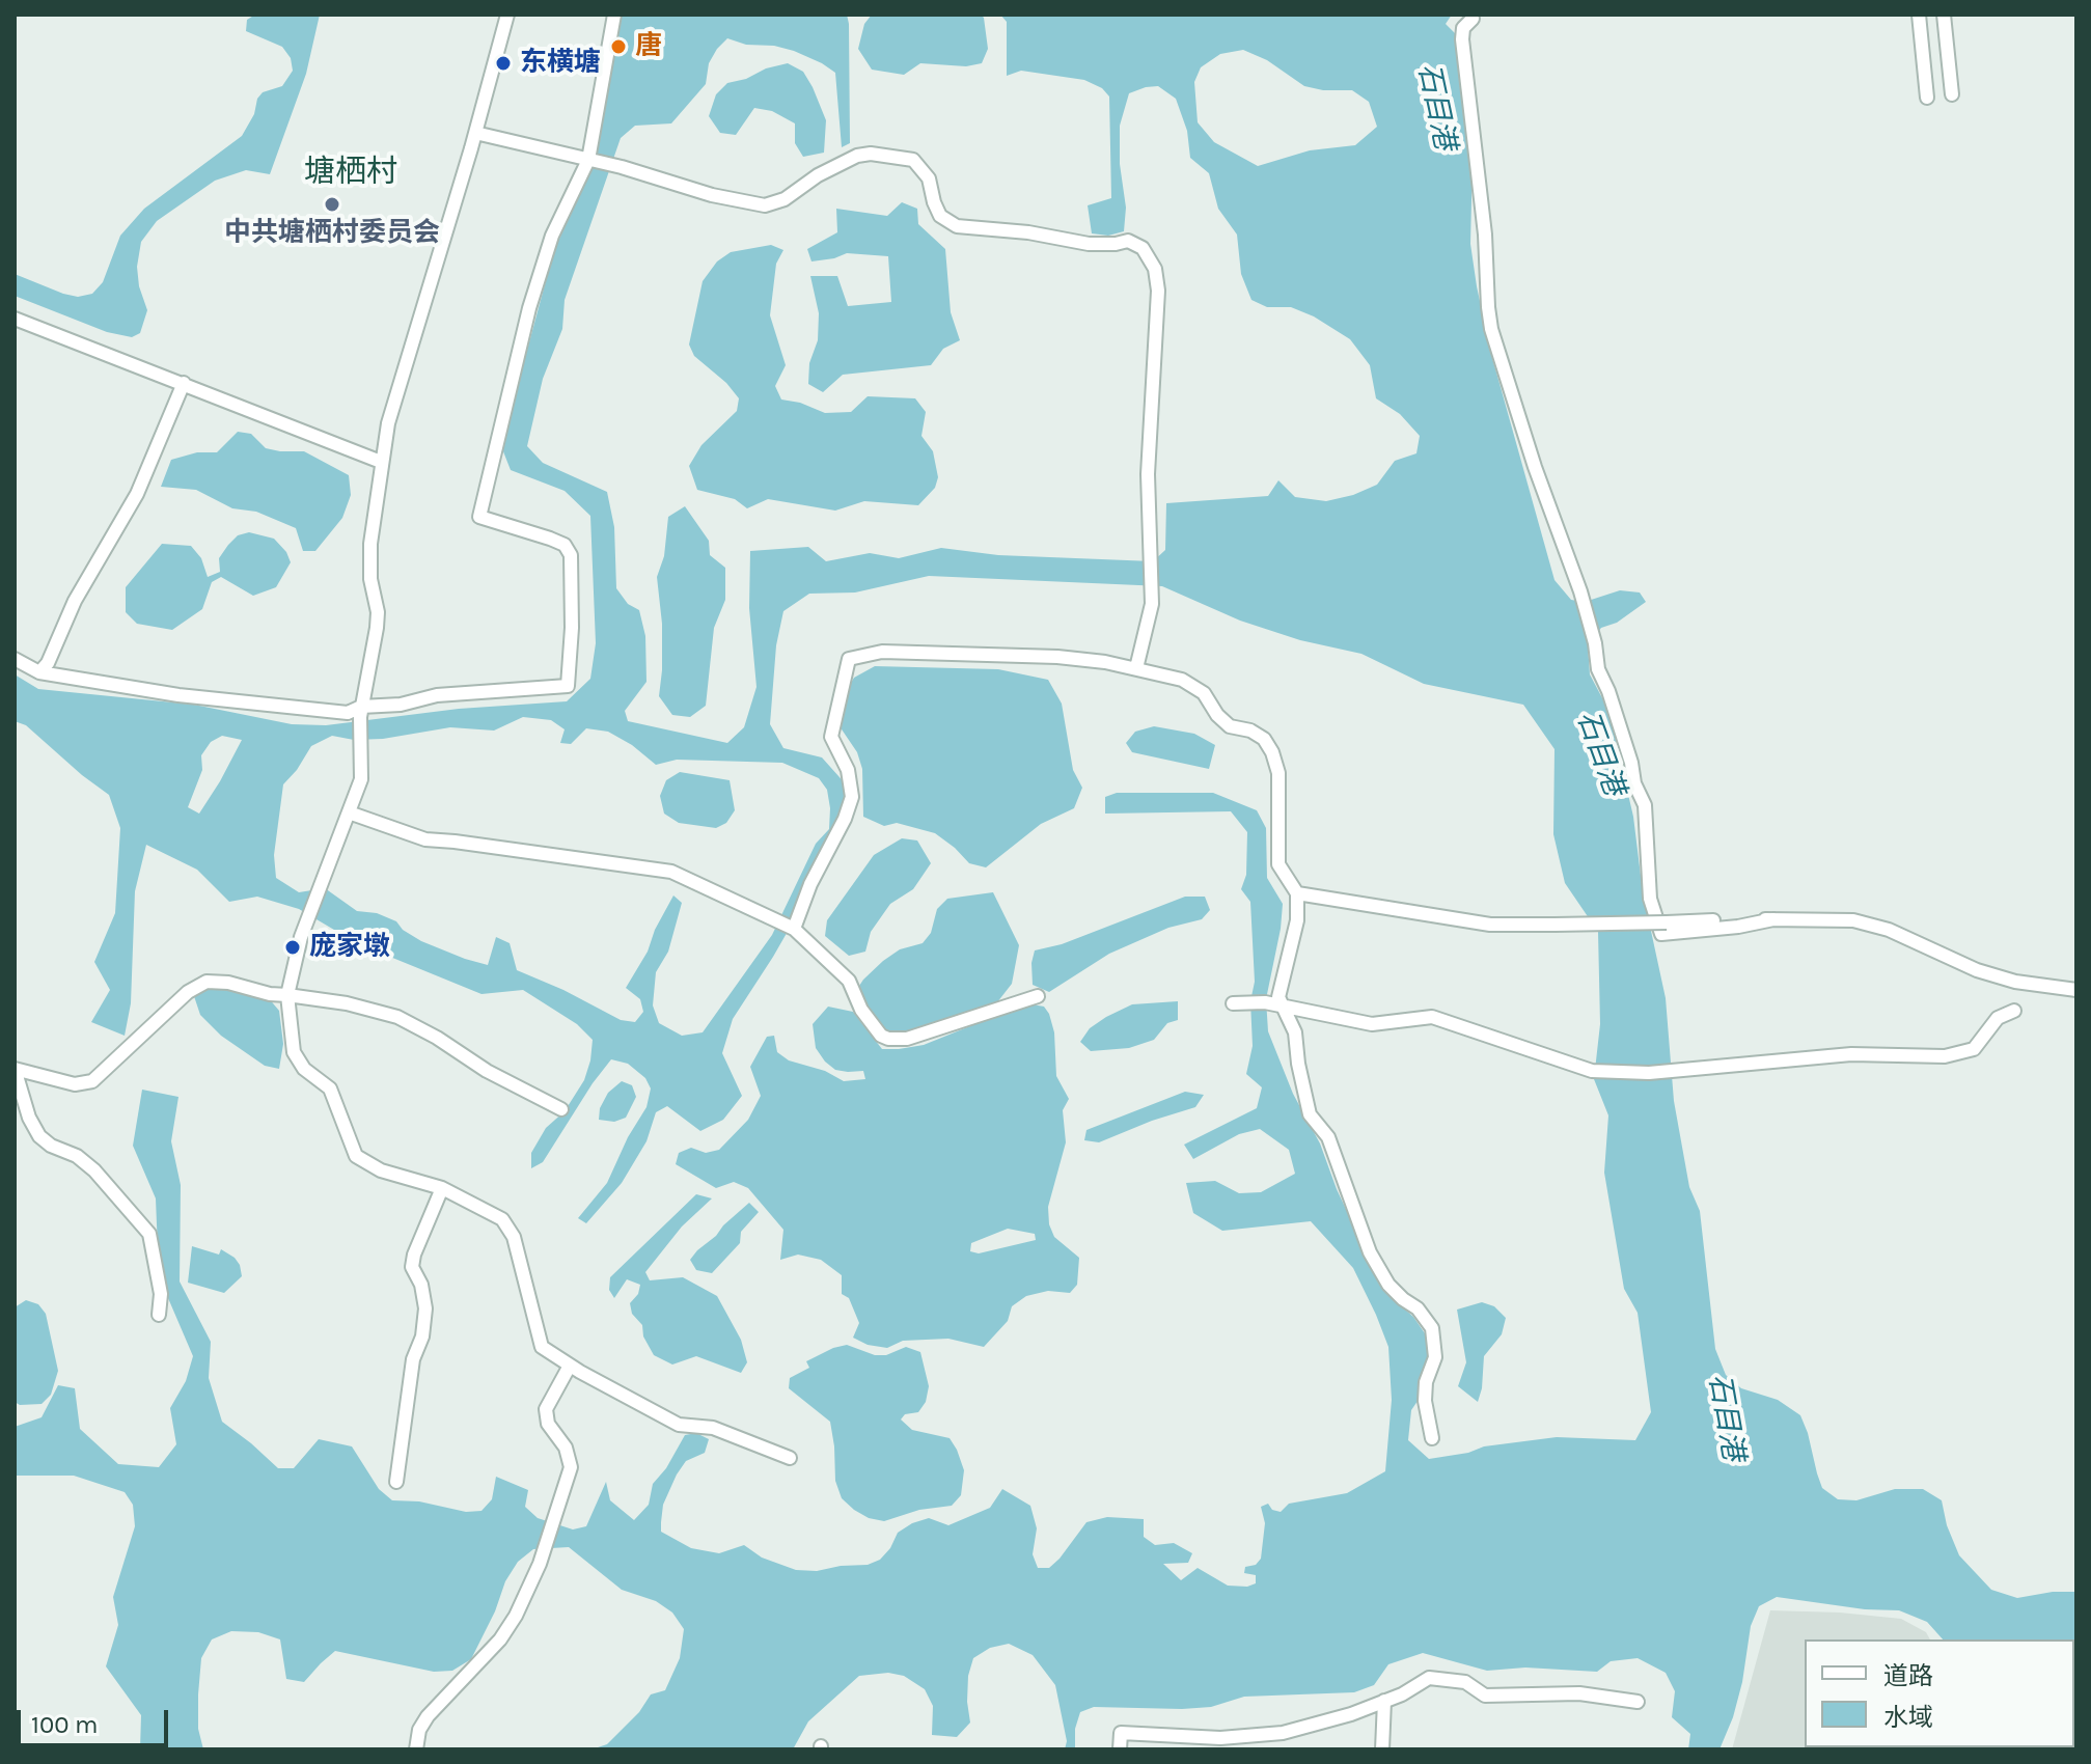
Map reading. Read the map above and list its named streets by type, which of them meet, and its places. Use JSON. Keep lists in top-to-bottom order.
{
  "districts": ["塘栖村"],
  "water": ["石目港"],
  "places": [
    "唐",
    "东横塘",
    "中共塘栖村委员会",
    "庞家墩"
  ],
  "legend": ["道路", "水域"],
  "scale_bar": "100 m"
}
